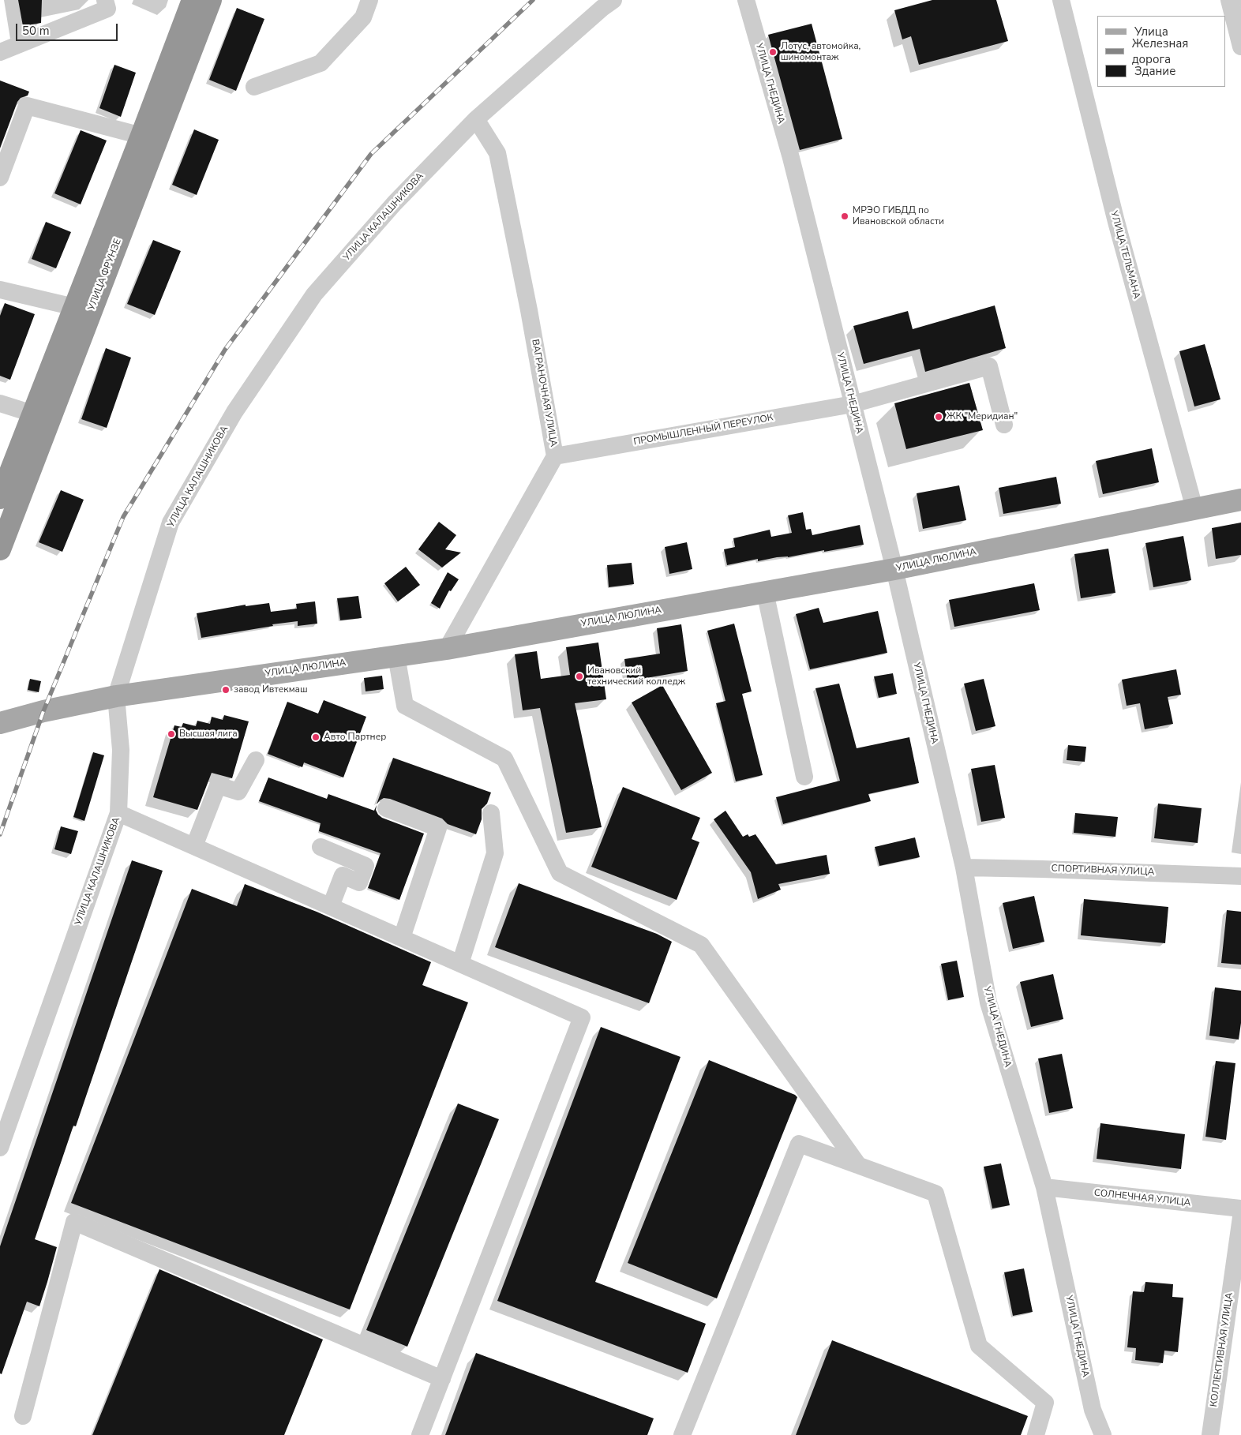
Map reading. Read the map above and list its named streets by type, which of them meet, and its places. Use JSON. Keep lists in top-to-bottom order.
{
  "streets": {
    "highway": ["УЛИЦА ФРУНЗЕ"],
    "main road": ["УЛИЦА ЛЮЛИНА"],
    "street": [
      "УЛИЦА ГНЕДИНА",
      "УЛИЦА КАЛАШНИКОВА",
      "УЛИЦА ТЕЛЬМАНА",
      "ВАГРАНОЧНАЯ УЛИЦА",
      "ПРОМЫШЛЕННЫЙ ПЕРЕУЛОК",
      "СПОРТИВНАЯ УЛИЦА",
      "СОЛНЕЧНАЯ УЛИЦА",
      "КОЛЛЕКТИВНАЯ УЛИЦА"
    ]
  },
  "crossings": [
    ["УЛИЦА ГНЕДИНА", "ПРОМЫШЛЕННЫЙ ПЕРЕУЛОК"],
    ["УЛИЦА ГНЕДИНА", "УЛИЦА ЛЮЛИНА"],
    ["УЛИЦА ГНЕДИНА", "СПОРТИВНАЯ УЛИЦА"],
    ["УЛИЦА ГНЕДИНА", "СОЛНЕЧНАЯ УЛИЦА"],
    ["УЛИЦА КАЛАШНИКОВА", "ВАГРАНОЧНАЯ УЛИЦА"],
    ["УЛИЦА КАЛАШНИКОВА", "УЛИЦА ЛЮЛИНА"],
    ["УЛИЦА ТЕЛЬМАНА", "УЛИЦА ЛЮЛИНА"],
    ["ВАГРАНОЧНАЯ УЛИЦА", "ПРОМЫШЛЕННЫЙ ПЕРЕУЛОК"],
    ["ВАГРАНОЧНАЯ УЛИЦА", "УЛИЦА ЛЮЛИНА"]
  ],
  "places": [
    "Лотус, автомойка, шиномонтаж",
    "МРЭО ГИБДД по Ивановской области",
    "ЖК \"Меридиан\"",
    "Ивановский технический колледж",
    "завод Ивтекмаш",
    "Высшая лига",
    "Авто Партнер"
  ],
  "legend": ["Улица", "Железная дорога", "Здание"],
  "scale_bar": "50 m"
}
